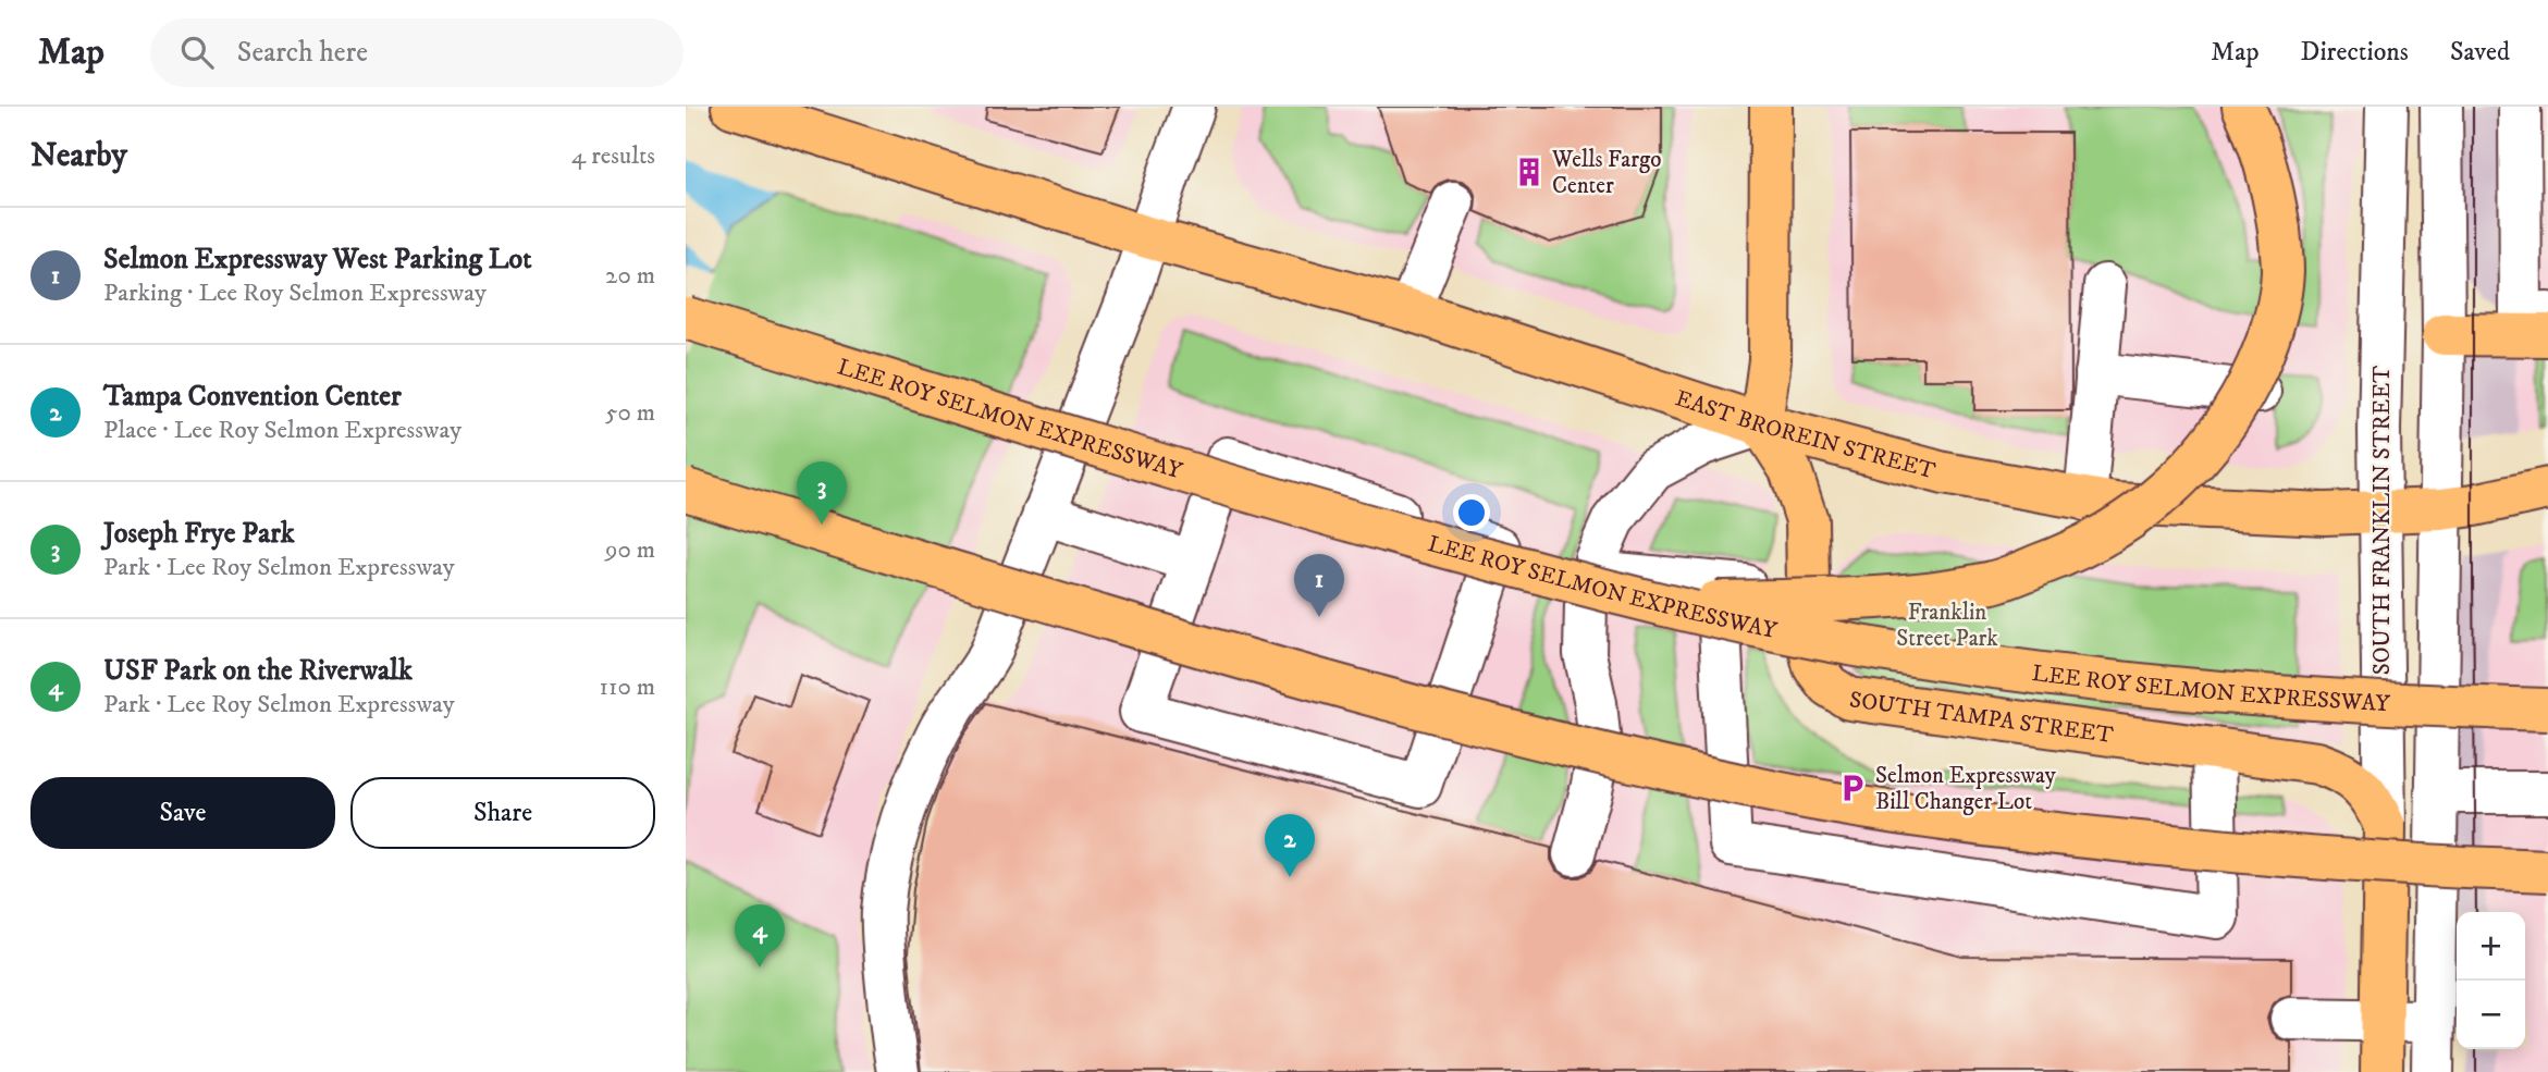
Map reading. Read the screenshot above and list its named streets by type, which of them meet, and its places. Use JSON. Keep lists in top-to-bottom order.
{
  "streets": {
    "main road": [
      "LEE ROY SELMON EXPRESSWAY",
      "EAST BROREIN STREET",
      "SOUTH FRANKLIN STREET",
      "SOUTH TAMPA STREET"
    ]
  },
  "crossings": [
    ["EAST BROREIN STREET", "SOUTH FRANKLIN STREET"],
    ["EAST BROREIN STREET", "SOUTH TAMPA STREET"],
    ["SOUTH FRANKLIN STREET", "SOUTH TAMPA STREET"]
  ],
  "parks": ["Franklin Street Park"],
  "places": {
    "building": ["Wells Fargo Center"],
    "parking": ["Selmon Expressway Bill Changer Lot"]
  },
  "page": {
    "header": "Map",
    "search": "Search here",
    "nav": ["Map", "Directions", "Saved"],
    "heading": ["Nearby", "4 results"],
    "list": [
      {
        "mark": "1",
        "name": "Selmon Expressway West Parking Lot",
        "note": "Parking · Lee Roy Selmon Expressway",
        "value": "20 m"
      },
      {
        "mark": "2",
        "name": "Tampa Convention Center",
        "note": "Place · Lee Roy Selmon Expressway",
        "value": "50 m"
      },
      {
        "mark": "3",
        "name": "Joseph Frye Park",
        "note": "Park · Lee Roy Selmon Expressway",
        "value": "90 m"
      },
      {
        "mark": "4",
        "name": "USF Park on the Riverwalk",
        "note": "Park · Lee Roy Selmon Expressway",
        "value": "110 m"
      }
    ],
    "pins": [
      "3",
      "1",
      "2",
      "4"
    ],
    "buttons": ["Save", "Share"],
    "map_buttons": ["+", "−"]
  }
}
